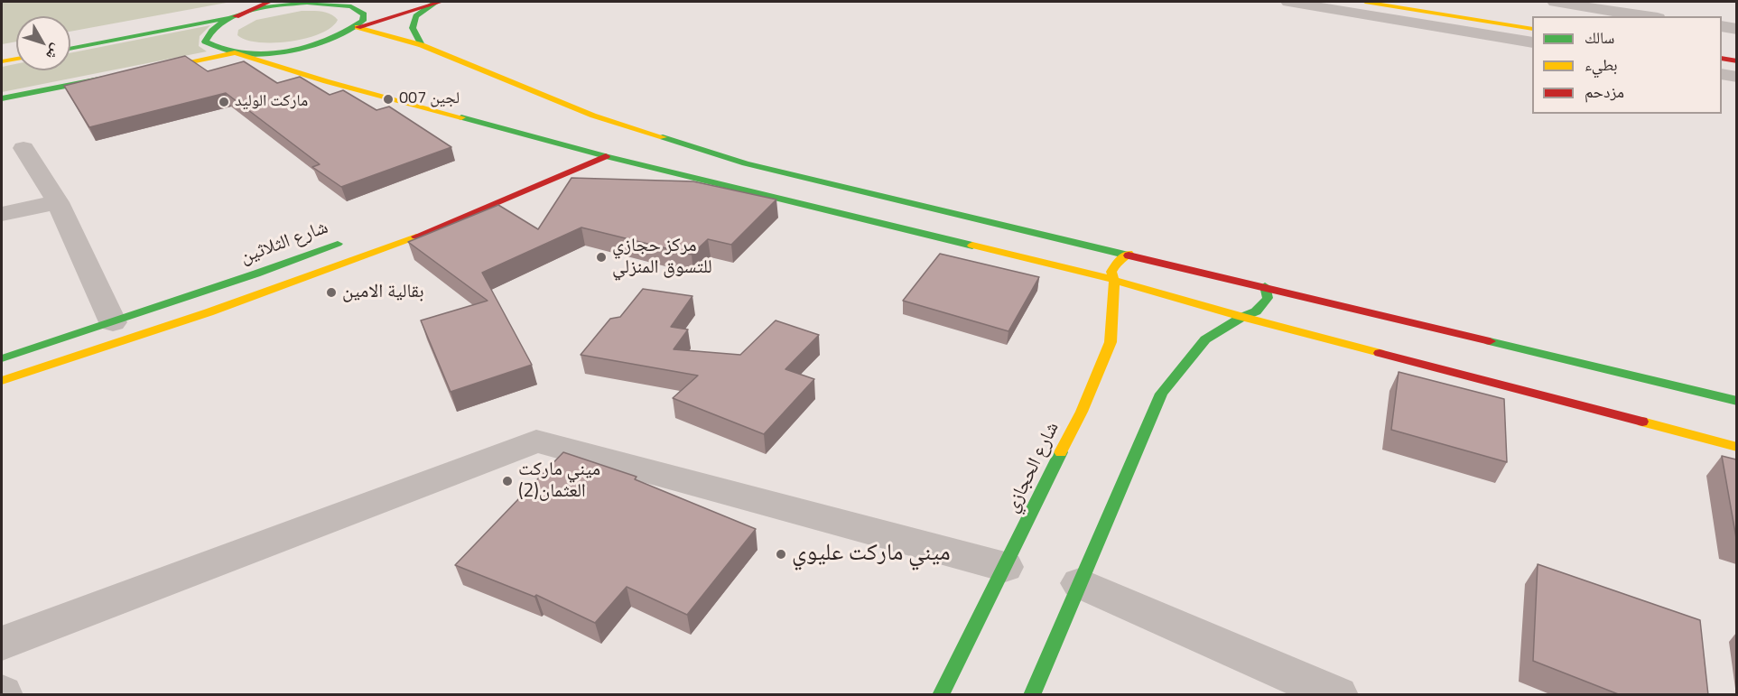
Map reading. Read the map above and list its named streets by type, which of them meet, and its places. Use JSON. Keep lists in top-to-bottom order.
{
  "streets": {
    "main road": ["شارع الثلاثين", "شارع الحجازي"]
  },
  "places": [
    "لجين 007",
    "ماركت الوليد",
    "مركز حجازي للتسوق المنزلي",
    "بقالية الامين",
    "ميني ماركت العثمان(2)",
    "ميني ماركت عليوي"
  ],
  "legend": ["سالك", "بطيء", "مزدحم"],
  "north": "bottom right"
}
